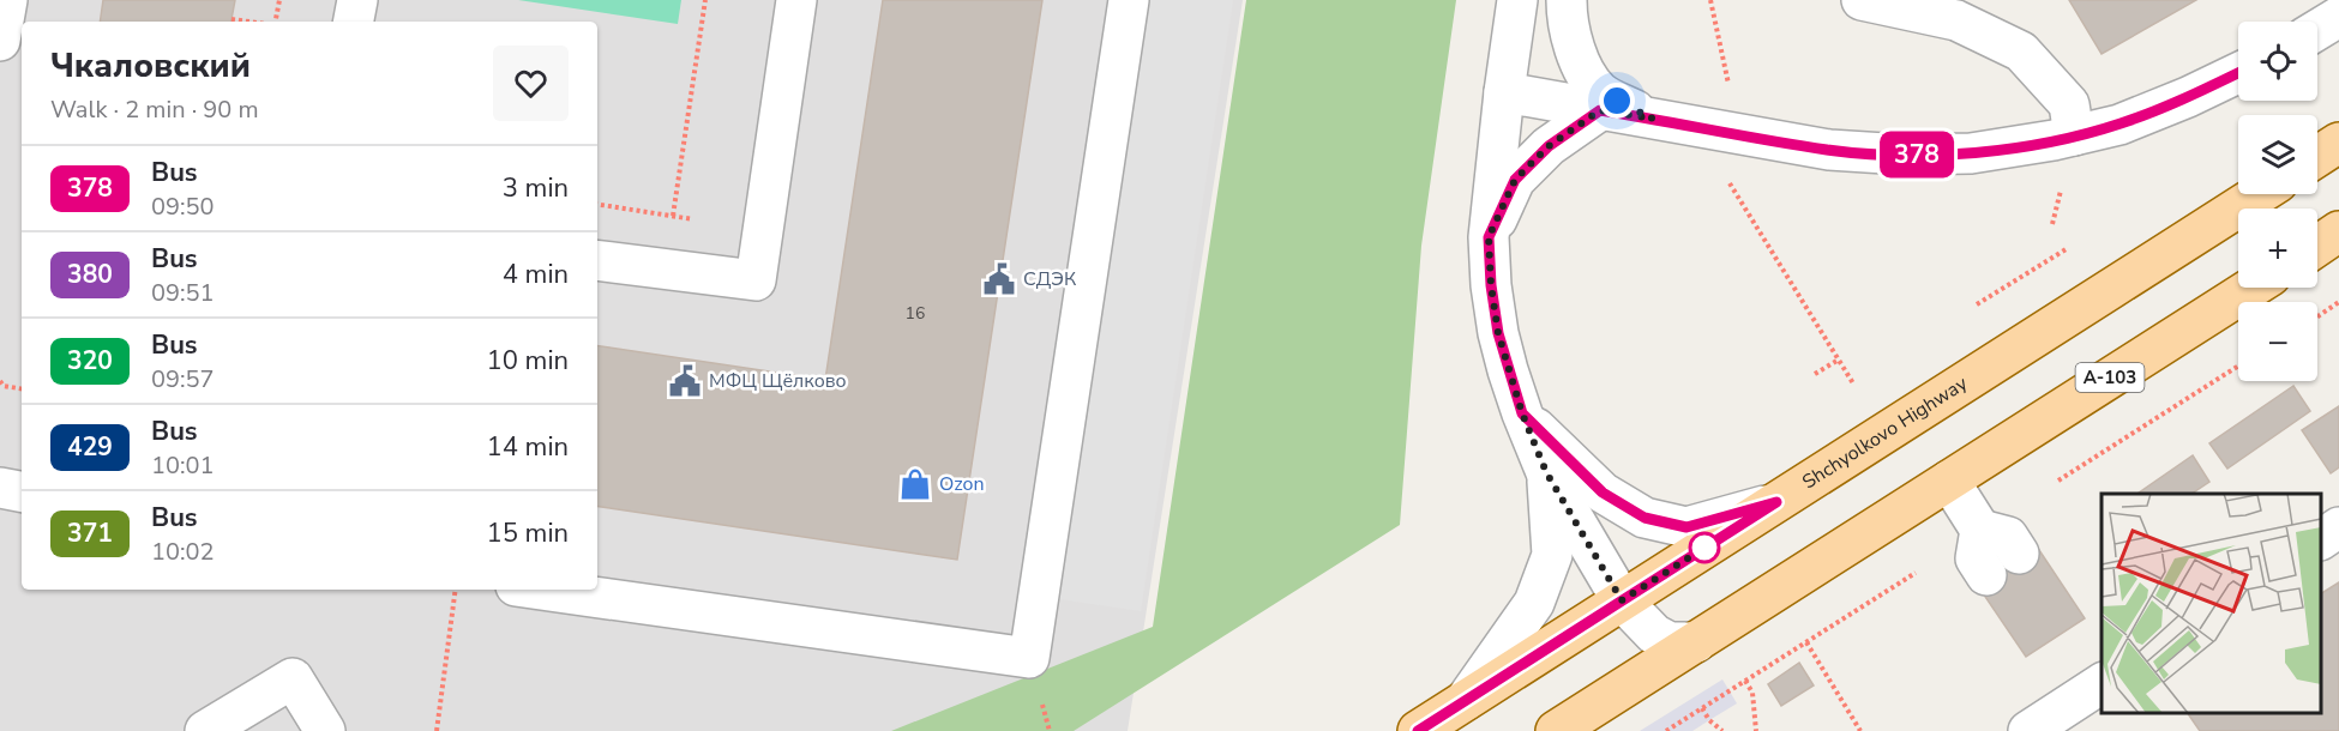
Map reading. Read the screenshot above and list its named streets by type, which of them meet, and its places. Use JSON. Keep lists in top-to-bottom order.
{
  "streets": {
    "main road": ["А-103", "Shchyolkovo Highway"]
  },
  "places": {
    "public building": ["СДЭК", "МФЦ Щёлково"],
    "shop": ["Ozon"]
  },
  "lines": ["bus line 378"],
  "house_numbers": ["16"],
  "page": {
    "on_map": "378",
    "map_buttons": ["+", "−"],
    "heading": ["Чкаловский", "Walk · 2 min · 90 m"],
    "list": [
      {
        "mark": "378",
        "name": "Bus",
        "note": "09:50",
        "value": "3 min"
      },
      {
        "mark": "380",
        "name": "Bus",
        "note": "09:51",
        "value": "4 min"
      },
      {
        "mark": "320",
        "name": "Bus",
        "note": "09:57",
        "value": "10 min"
      },
      {
        "mark": "429",
        "name": "Bus",
        "note": "10:01",
        "value": "14 min"
      },
      {
        "mark": "371",
        "name": "Bus",
        "note": "10:02",
        "value": "15 min"
      }
    ]
  }
}
